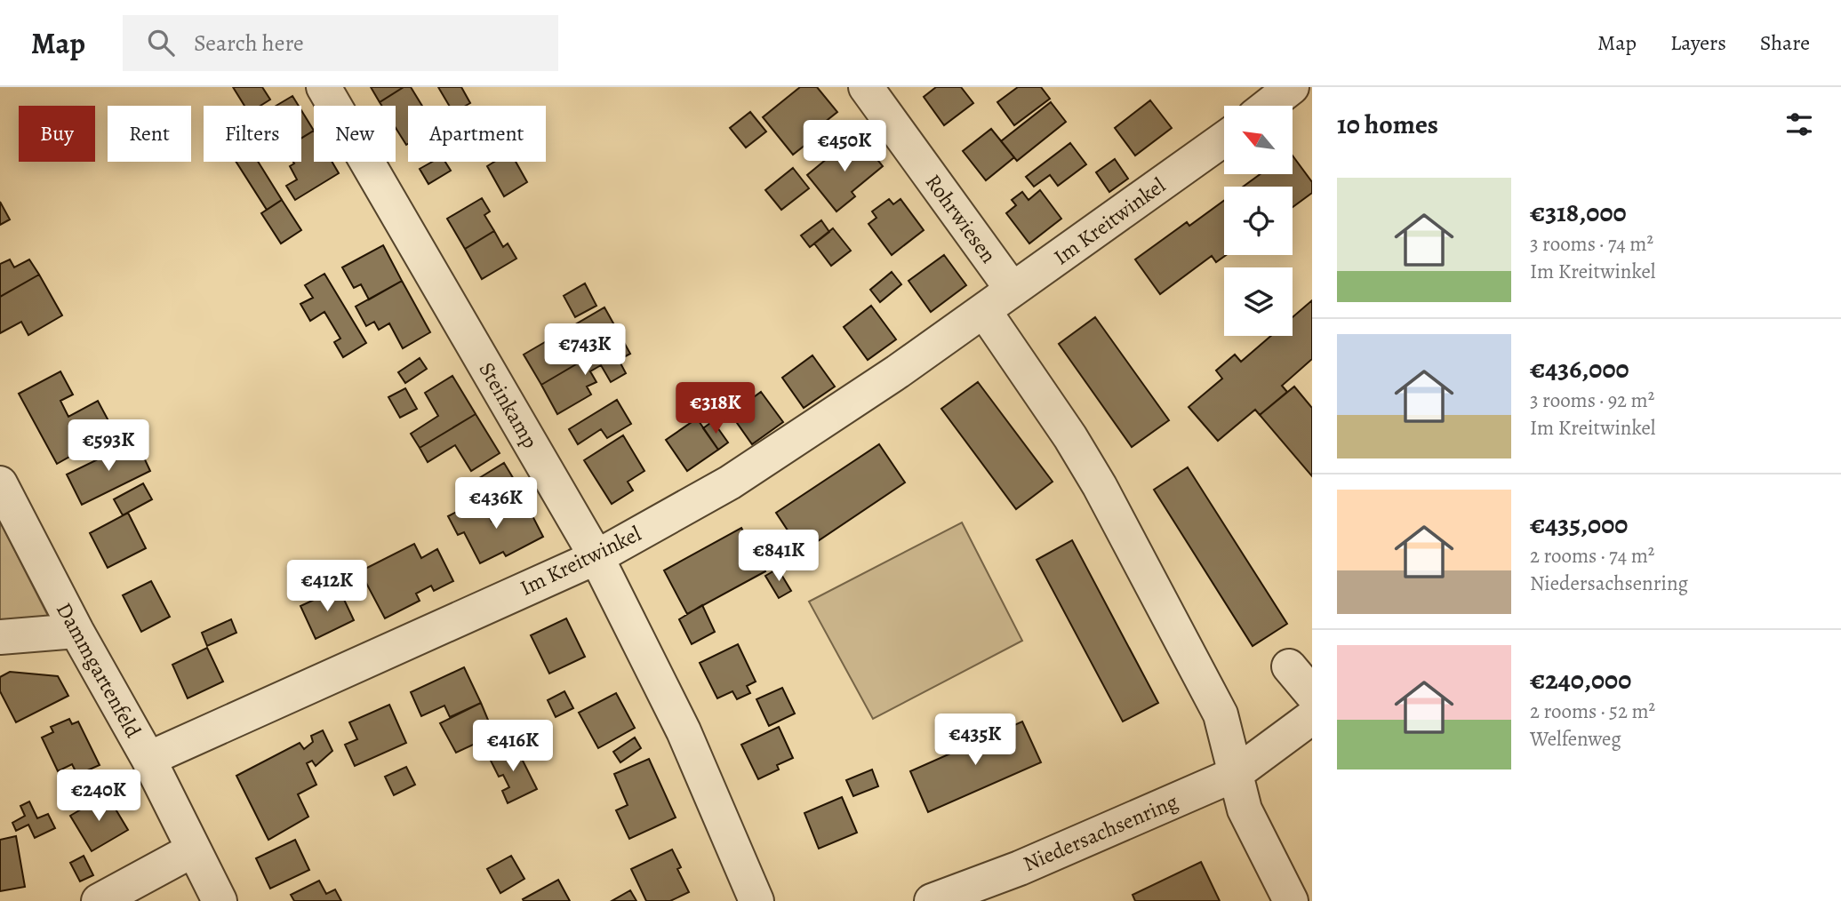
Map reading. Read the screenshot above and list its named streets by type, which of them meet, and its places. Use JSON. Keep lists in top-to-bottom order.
{
  "streets": {
    "street": [
      "Rohrwiesen",
      "Im Kreitwinkel",
      "Steinkamp",
      "Dammgartenfeld",
      "Niedersachsenring"
    ]
  },
  "crossings": [
    ["Rohrwiesen", "Im Kreitwinkel"],
    ["Im Kreitwinkel", "Steinkamp"],
    ["Im Kreitwinkel", "Dammgartenfeld"]
  ],
  "north": "top left",
  "page": {
    "header": "Map",
    "search": "Search here",
    "nav": ["Map", "Layers", "Share"],
    "heading": "10 homes",
    "chip": [
      "Buy",
      "Rent",
      "Filters",
      "New",
      "Apartment"
    ],
    "price": [
      "€450K",
      "€743K",
      "€318K",
      "€593K",
      "€436K",
      "€841K",
      "€412K",
      "€435K",
      "€416K",
      "€240K"
    ],
    "list": [
      {
        "name": "€318,000",
        "note": "3 rooms · 74 m² · Im Kreitwinkel"
      },
      {
        "name": "€436,000",
        "note": "3 rooms · 92 m² · Im Kreitwinkel"
      },
      {
        "name": "€435,000",
        "note": "2 rooms · 74 m² · Niedersachsenring"
      },
      {
        "name": "€240,000",
        "note": "2 rooms · 52 m² · Welfenweg"
      }
    ]
  }
}
